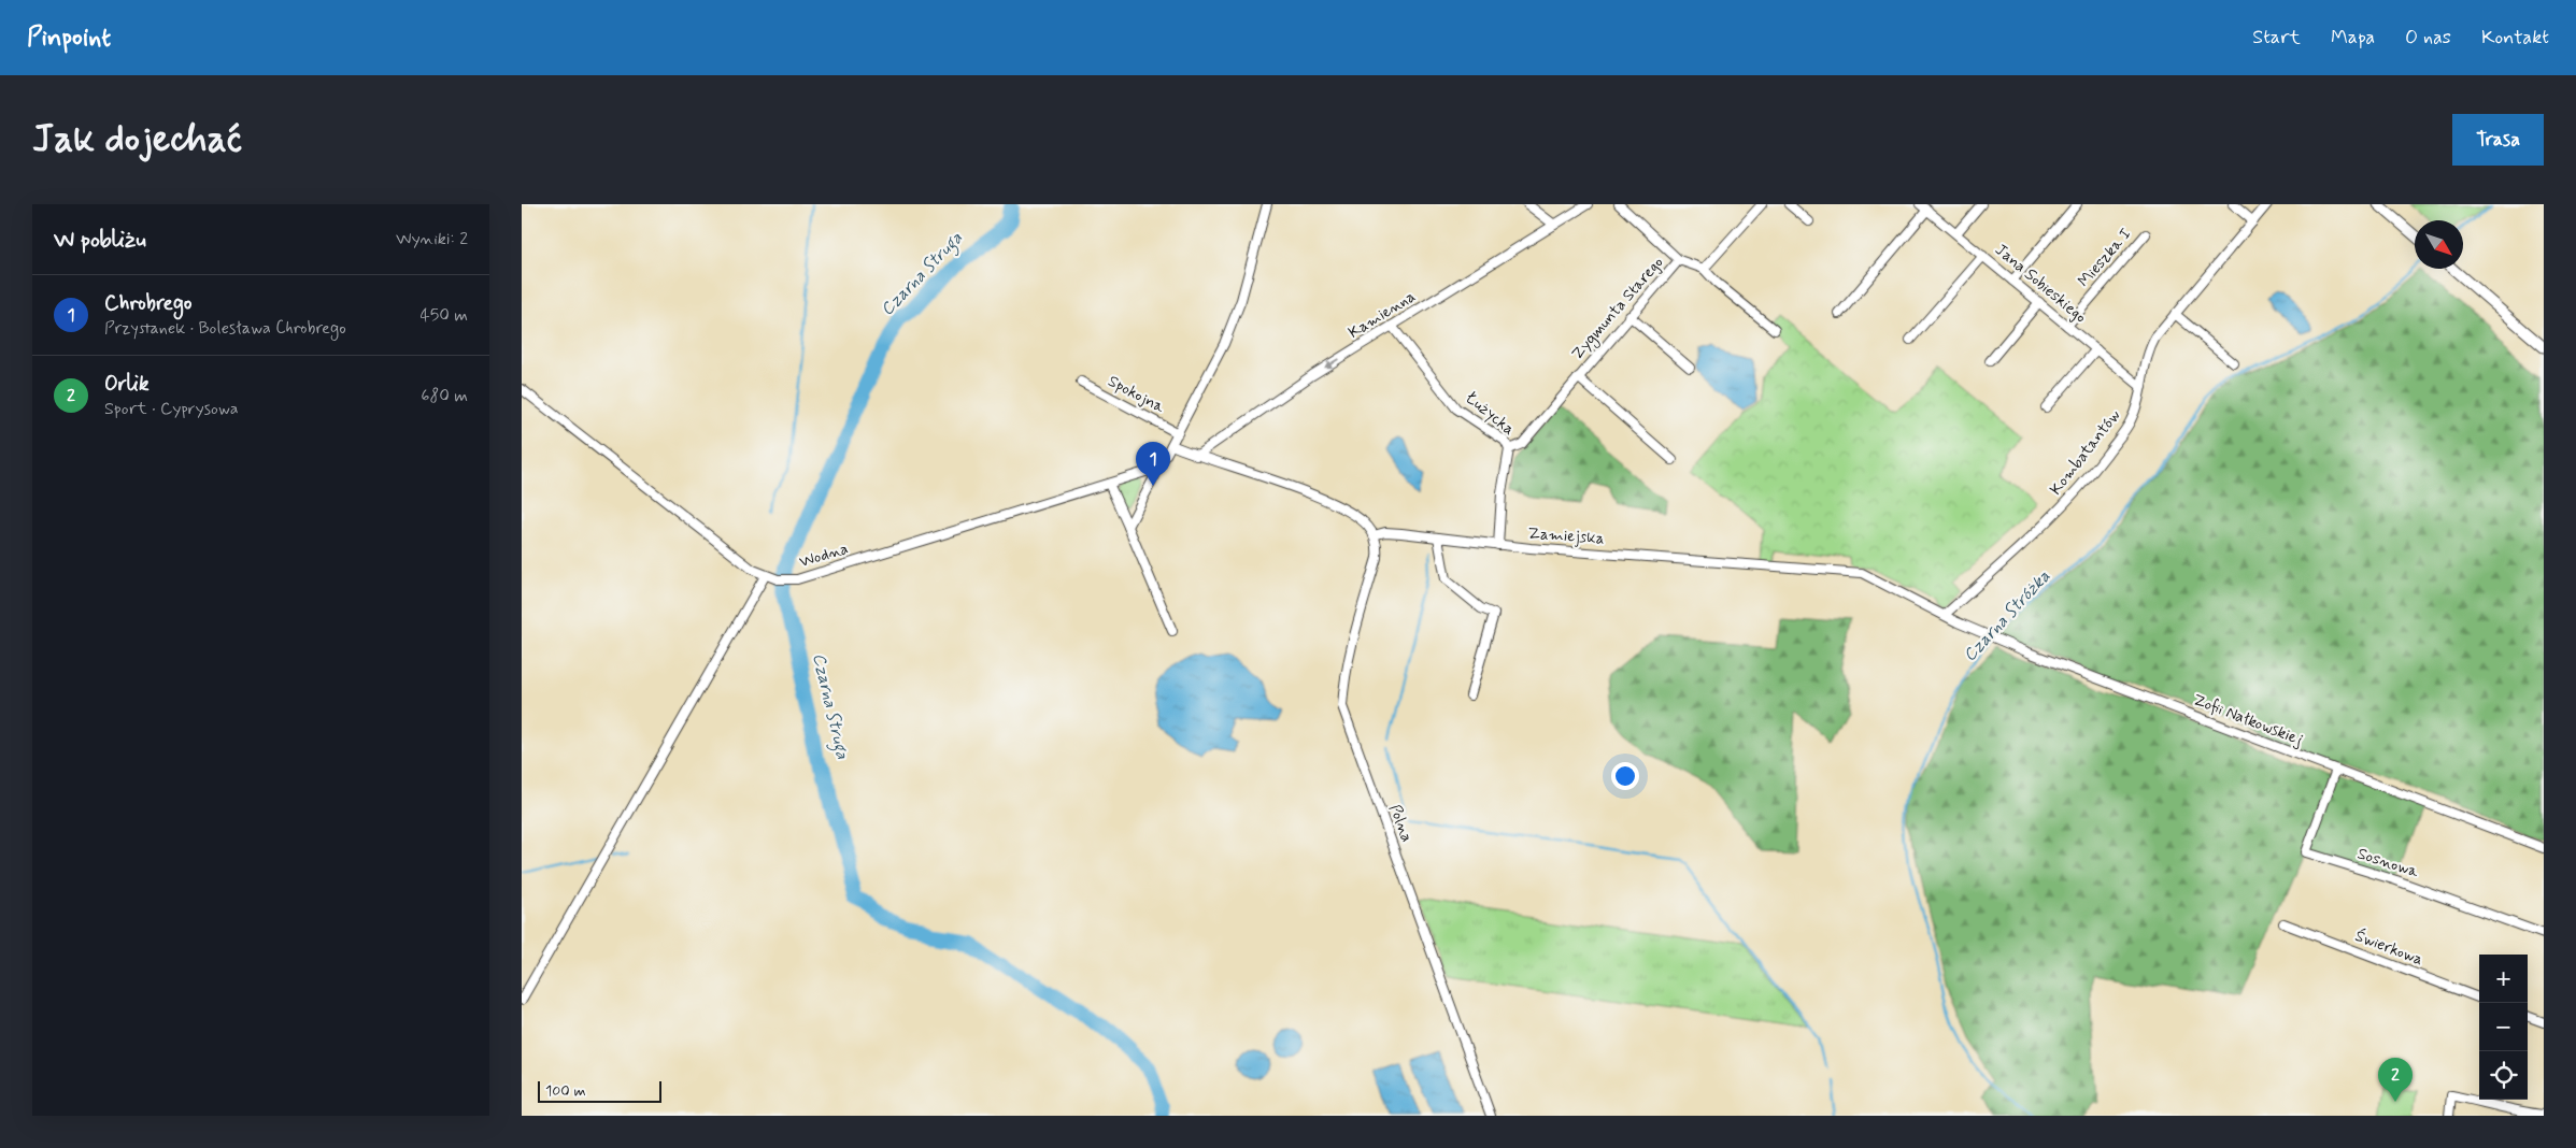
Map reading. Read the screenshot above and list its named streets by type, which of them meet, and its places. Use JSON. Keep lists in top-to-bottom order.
{
  "streets": {
    "street": [
      "Mieszka I",
      "Jana Sobieskiego",
      "Zygmunta Starego",
      "Kamienna",
      "Spokojna",
      "Łużycka",
      "Kombatantów",
      "Zamiejska",
      "Wodna",
      "Zofii Nałkowskiej",
      "Polna",
      "Sosnowa",
      "Świerkowa"
    ]
  },
  "crossings": [
    ["Mieszka I", "Jana Sobieskiego"],
    ["Jana Sobieskiego", "Kombatantów"],
    ["Zygmunta Starego", "Łużycka"],
    ["Kamienna", "Łużycka"],
    ["Łużycka", "Zamiejska"],
    ["Kombatantów", "Zamiejska"],
    ["Kombatantów", "Zofii Nałkowskiej"],
    ["Zamiejska", "Zofii Nałkowskiej"],
    ["Zamiejska", "Polna"],
    ["Zofii Nałkowskiej", "Sosnowa"]
  ],
  "one_way": ["Kamienna"],
  "water": ["Czarna Struga", "Czarna Stróżka"],
  "scale_bar": "100 m",
  "north": "bottom right",
  "page": {
    "header": "Pinpoint",
    "nav": [
      "Start",
      "Mapa",
      "O nas",
      "Kontakt"
    ],
    "buttons": "Trasa",
    "title": "Jak dojechać",
    "heading": ["W pobliżu", "Wyniki: 2"],
    "list": [
      {
        "mark": "1",
        "name": "Chrobrego",
        "note": "Przystanek · Bolesława Chrobrego",
        "value": "450 m"
      },
      {
        "mark": "2",
        "name": "Orlik",
        "note": "Sport · Cyprysowa",
        "value": "680 m"
      }
    ],
    "pins": ["1", "2"],
    "map_buttons": ["+", "−"],
    "scale": "100 m"
  }
}
